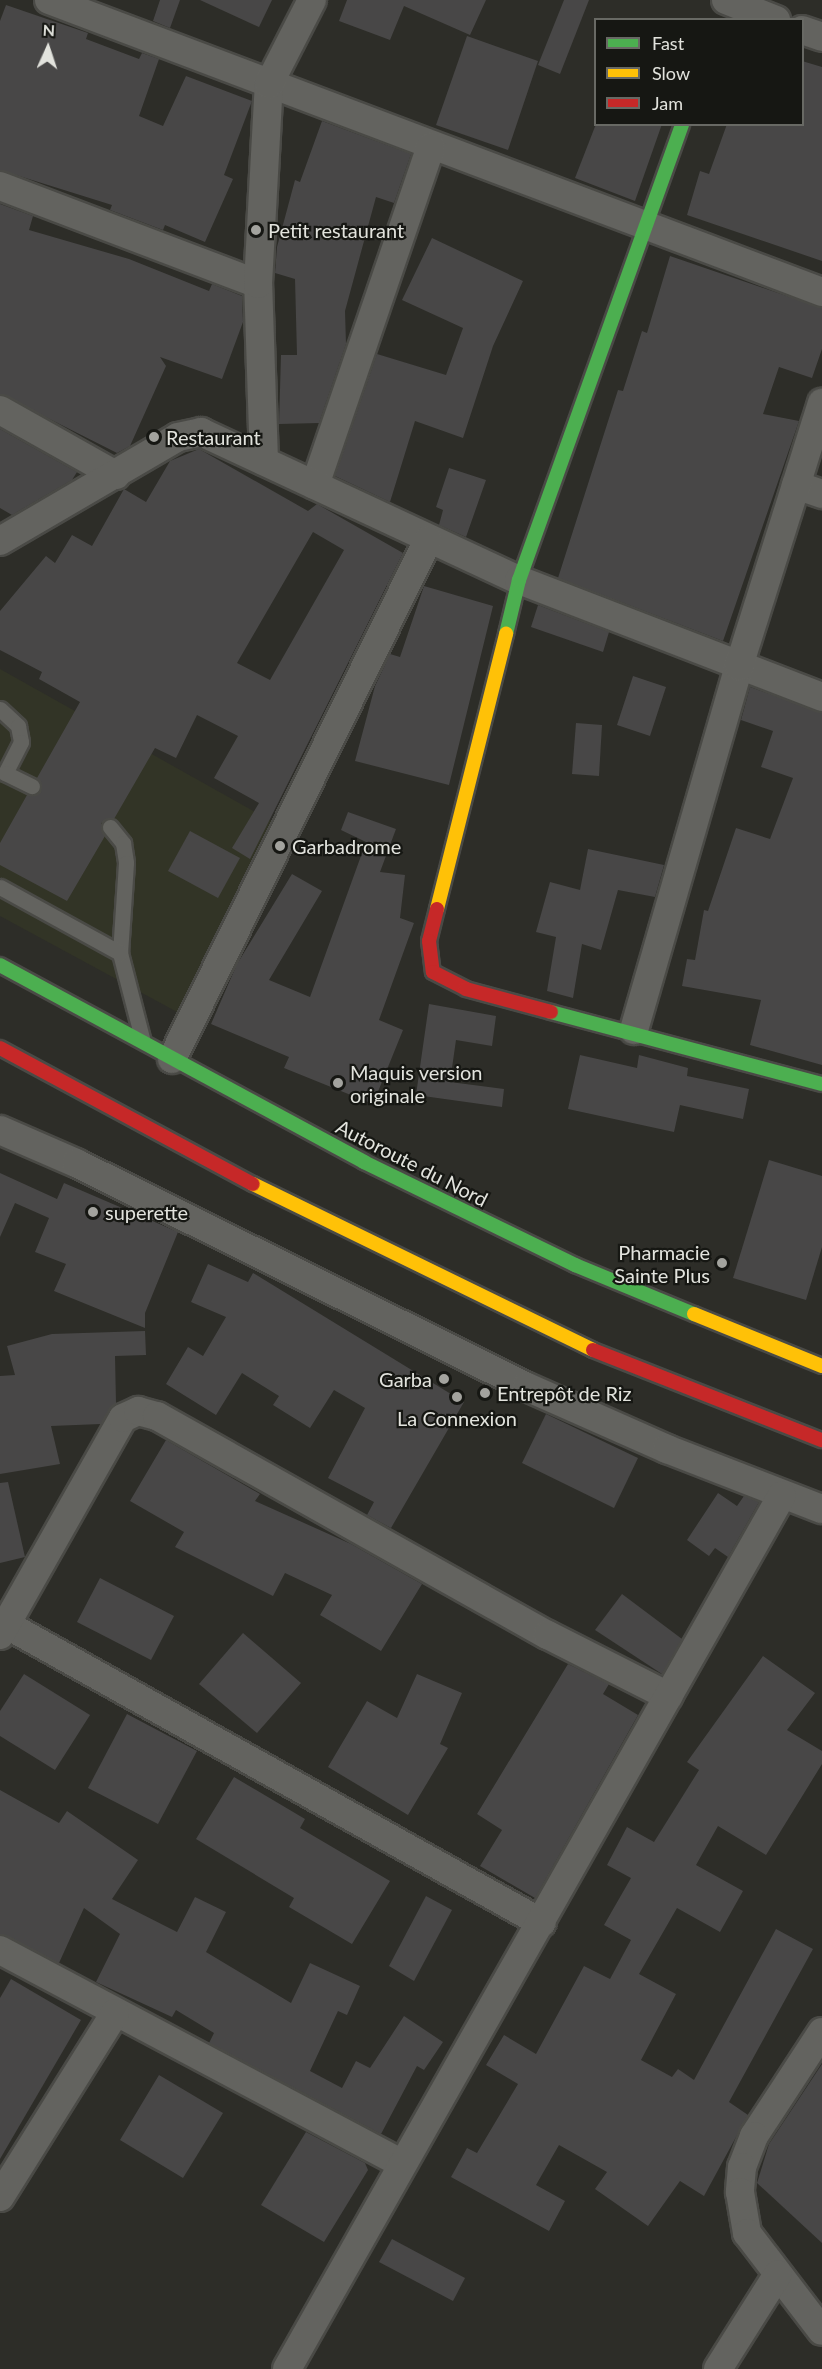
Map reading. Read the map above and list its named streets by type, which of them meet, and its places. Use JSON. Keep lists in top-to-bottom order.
{
  "streets": {
    "main road": ["Autoroute du Nord"]
  },
  "places": [
    "Petit restaurant",
    "Restaurant",
    "Garbadrome",
    "Maquis version originale",
    "superette",
    "Pharmacie Sainte Plus",
    "Garba",
    "Entrepôt de Riz",
    "La Connexion"
  ],
  "legend": ["Fast", "Slow", "Jam"],
  "north": "top"
}
